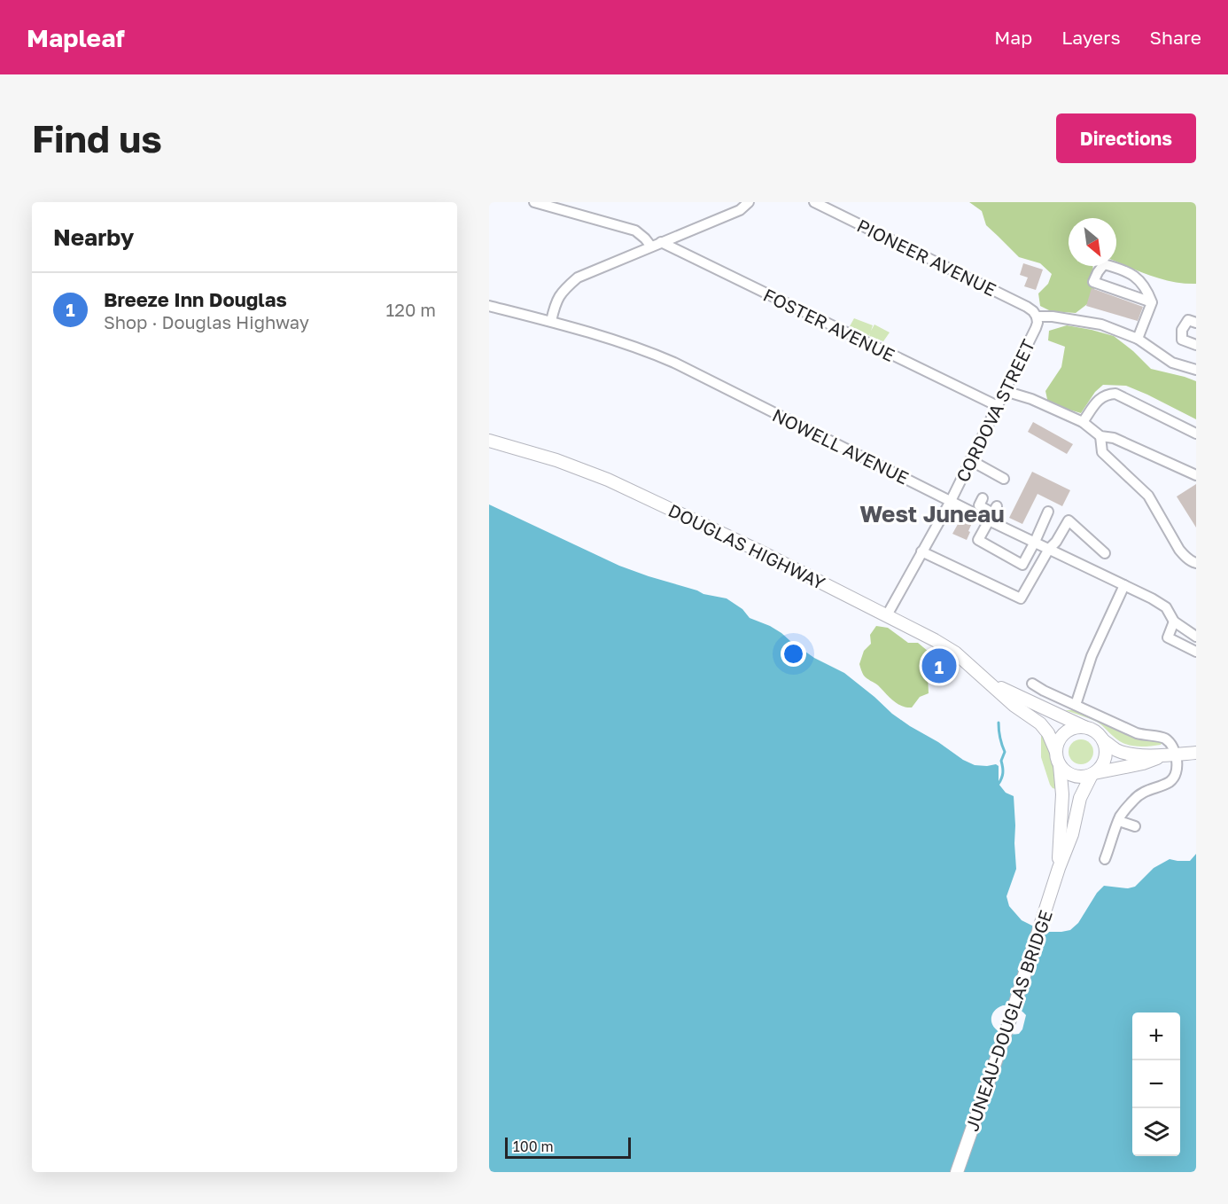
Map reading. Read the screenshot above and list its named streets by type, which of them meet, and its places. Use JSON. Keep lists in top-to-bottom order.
{
  "streets": {
    "main road": ["DOUGLAS HIGHWAY", "JUNEAU-DOUGLAS BRIDGE"],
    "street": [
      "PIONEER AVENUE",
      "FOSTER AVENUE",
      "CORDOVA STREET",
      "NOWELL AVENUE"
    ]
  },
  "crossings": [
    ["PIONEER AVENUE", "CORDOVA STREET"],
    ["FOSTER AVENUE", "CORDOVA STREET"],
    ["CORDOVA STREET", "NOWELL AVENUE"],
    ["CORDOVA STREET", "DOUGLAS HIGHWAY"]
  ],
  "districts": ["West Juneau"],
  "scale_bar": "100 m",
  "north": "bottom right",
  "page": {
    "header": "Mapleaf",
    "nav": ["Map", "Layers", "Share"],
    "buttons": "Directions",
    "title": "Find us",
    "heading": "Nearby",
    "list": [
      {
        "mark": "1",
        "name": "Breeze Inn Douglas",
        "note": "Shop · Douglas Highway",
        "value": "120 m"
      }
    ],
    "pins": "1",
    "map_buttons": ["+", "−"],
    "scale": "100 m"
  }
}
